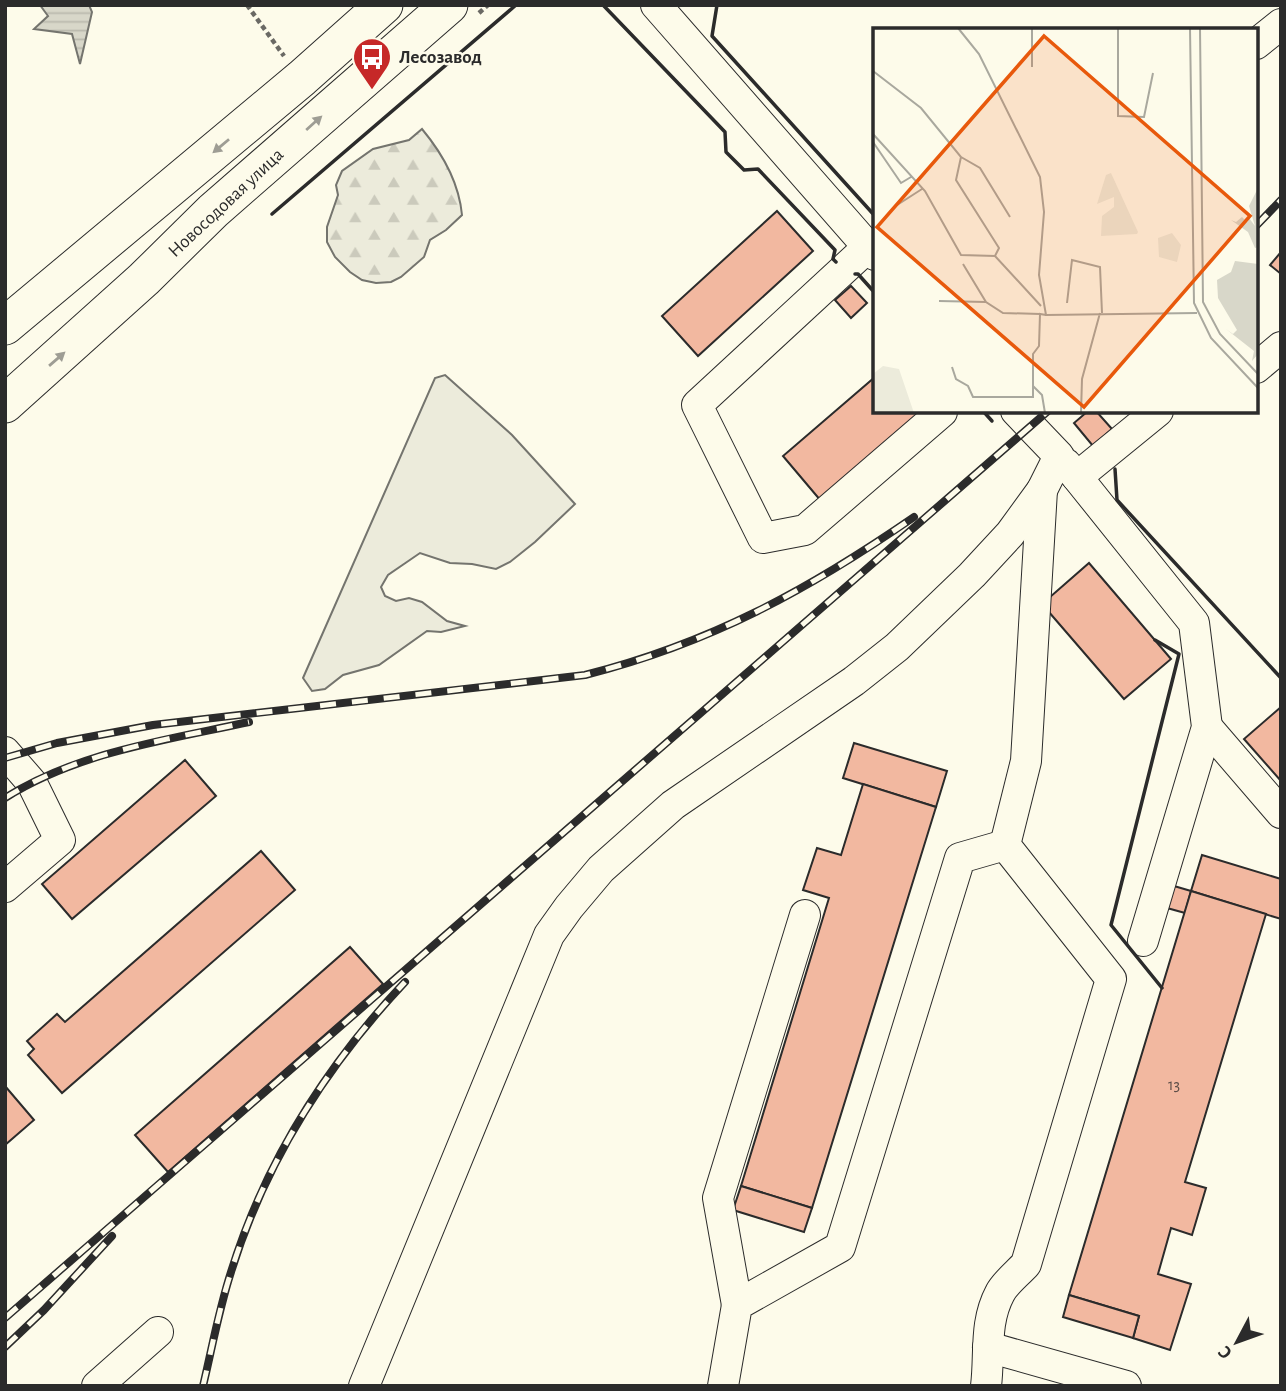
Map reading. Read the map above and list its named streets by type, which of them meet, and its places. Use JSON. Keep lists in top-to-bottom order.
{
  "streets": {
    "main road": ["Новосодовая улица"]
  },
  "places": {
    "bus stop": ["Лесозавод"]
  },
  "house_numbers": ["13"],
  "north": "bottom left"
}
